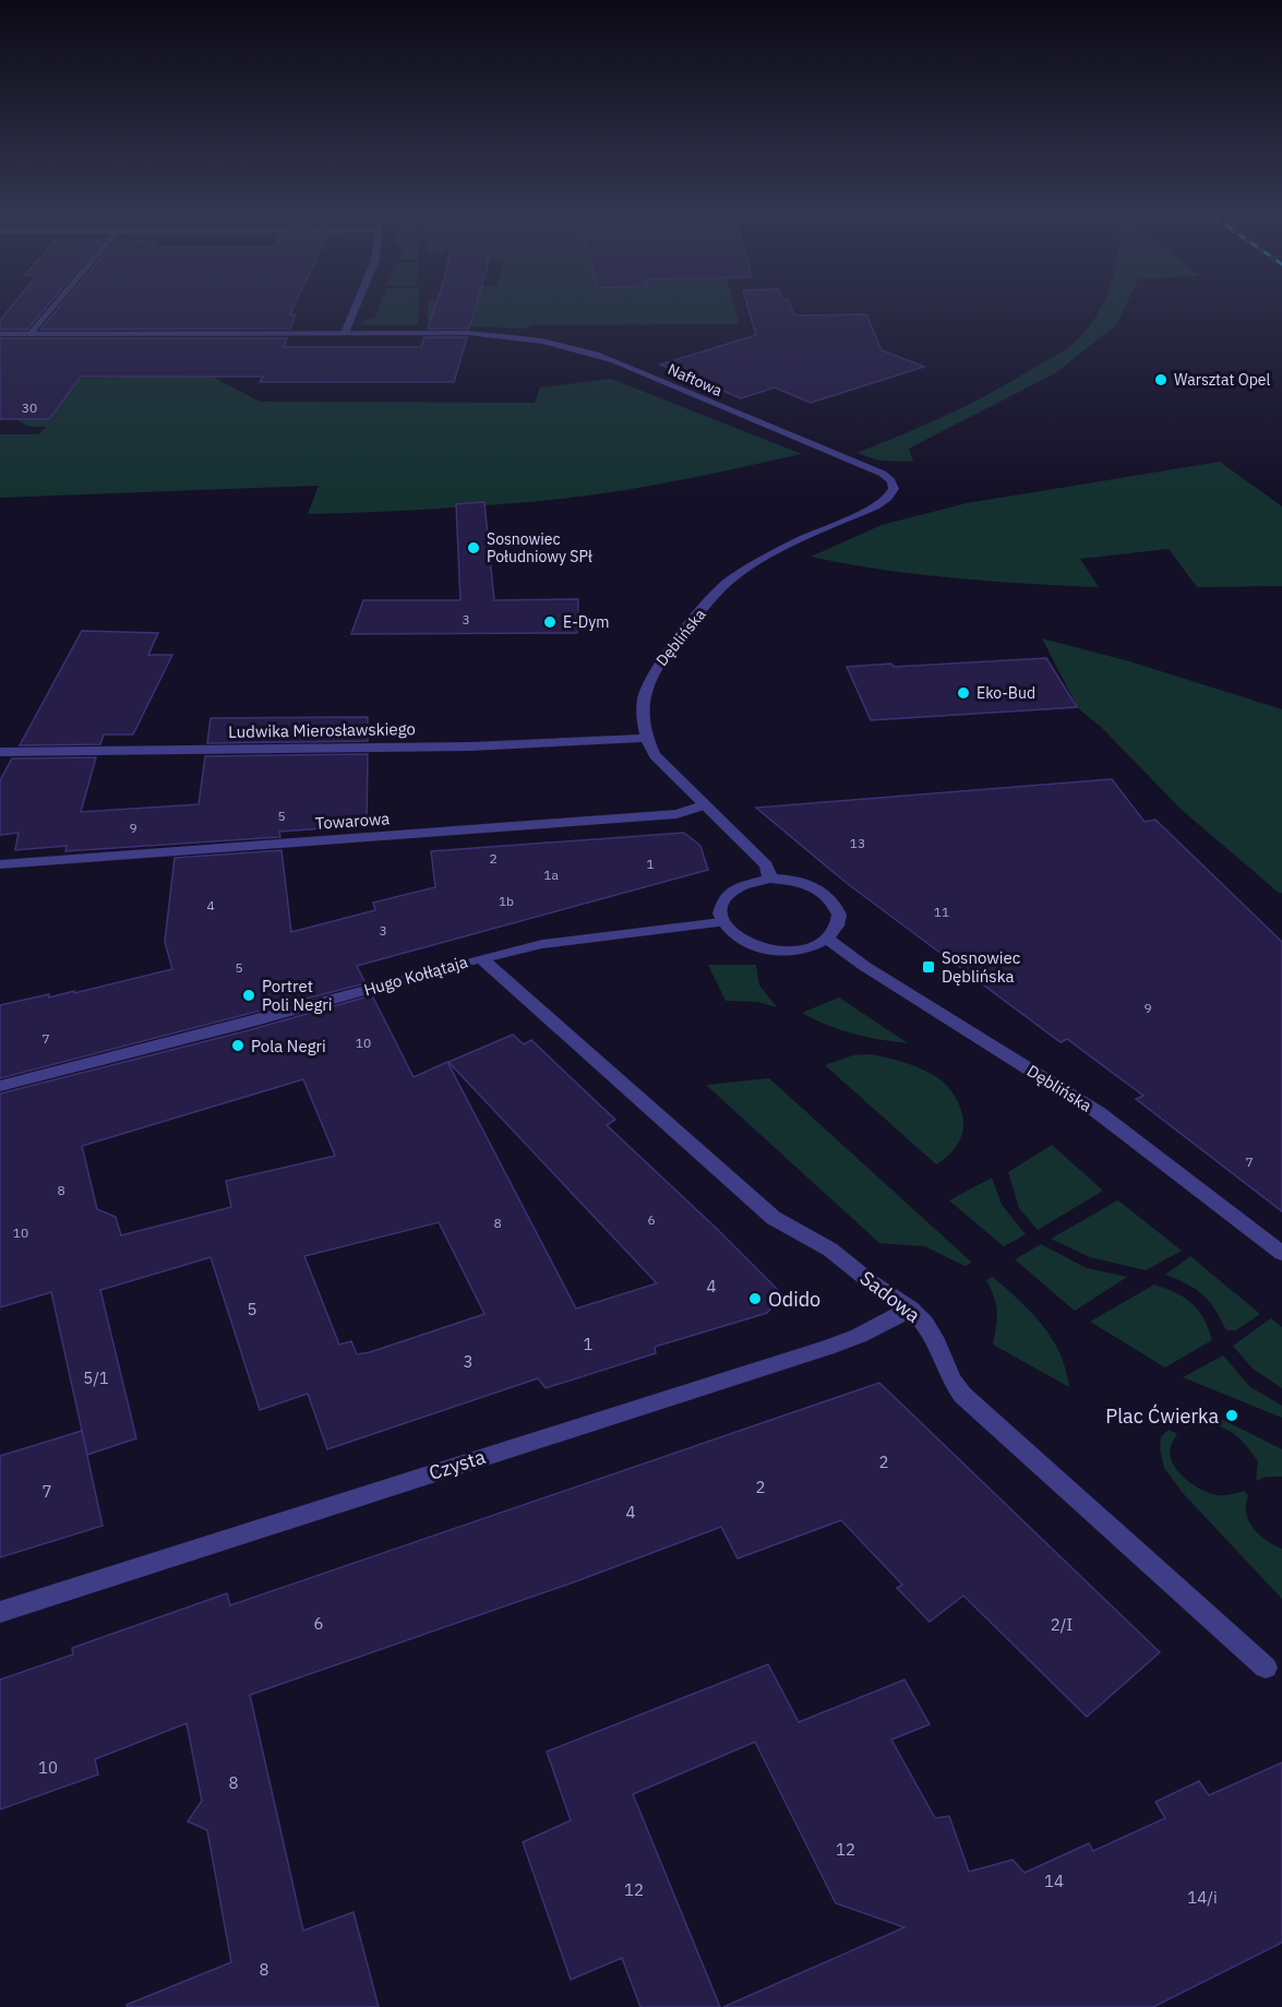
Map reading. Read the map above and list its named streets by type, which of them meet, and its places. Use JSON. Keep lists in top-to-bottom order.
{
  "streets": {
    "street": [
      "Naftowa",
      "Dęblińska",
      "Ludwika Mierosławskiego",
      "Towarowa",
      "Hugo Kołłątaja",
      "Sadowa",
      "Czysta"
    ]
  },
  "crossings": [
    ["Naftowa", "Dęblińska"],
    ["Dęblińska", "Ludwika Mierosławskiego"],
    ["Dęblińska", "Hugo Kołłątaja"],
    ["Hugo Kołłątaja", "Sadowa"],
    ["Sadowa", "Czysta"]
  ],
  "places": {
    "other": [
      "Warsztat Opel",
      "Sosnowiec Południowy SPł",
      "E-Dym",
      "Eko-Bud",
      "Portret Poli Negri",
      "Pola Negri",
      "Odido",
      "Plac Ćwierka"
    ],
    "transit": ["Sosnowiec Dęblińska"]
  },
  "house_numbers": [
    "30",
    "3",
    "5",
    "9",
    "13",
    "2",
    "1",
    "1a",
    "1b",
    "4",
    "11",
    "3",
    "5",
    "9",
    "7",
    "10",
    "7",
    "8",
    "6",
    "8",
    "10",
    "4",
    "5",
    "1",
    "3",
    "5/1",
    "2",
    "2",
    "7",
    "4",
    "6",
    "2/I",
    "10",
    "8",
    "12",
    "14",
    "12",
    "14/i",
    "8"
  ]
}
